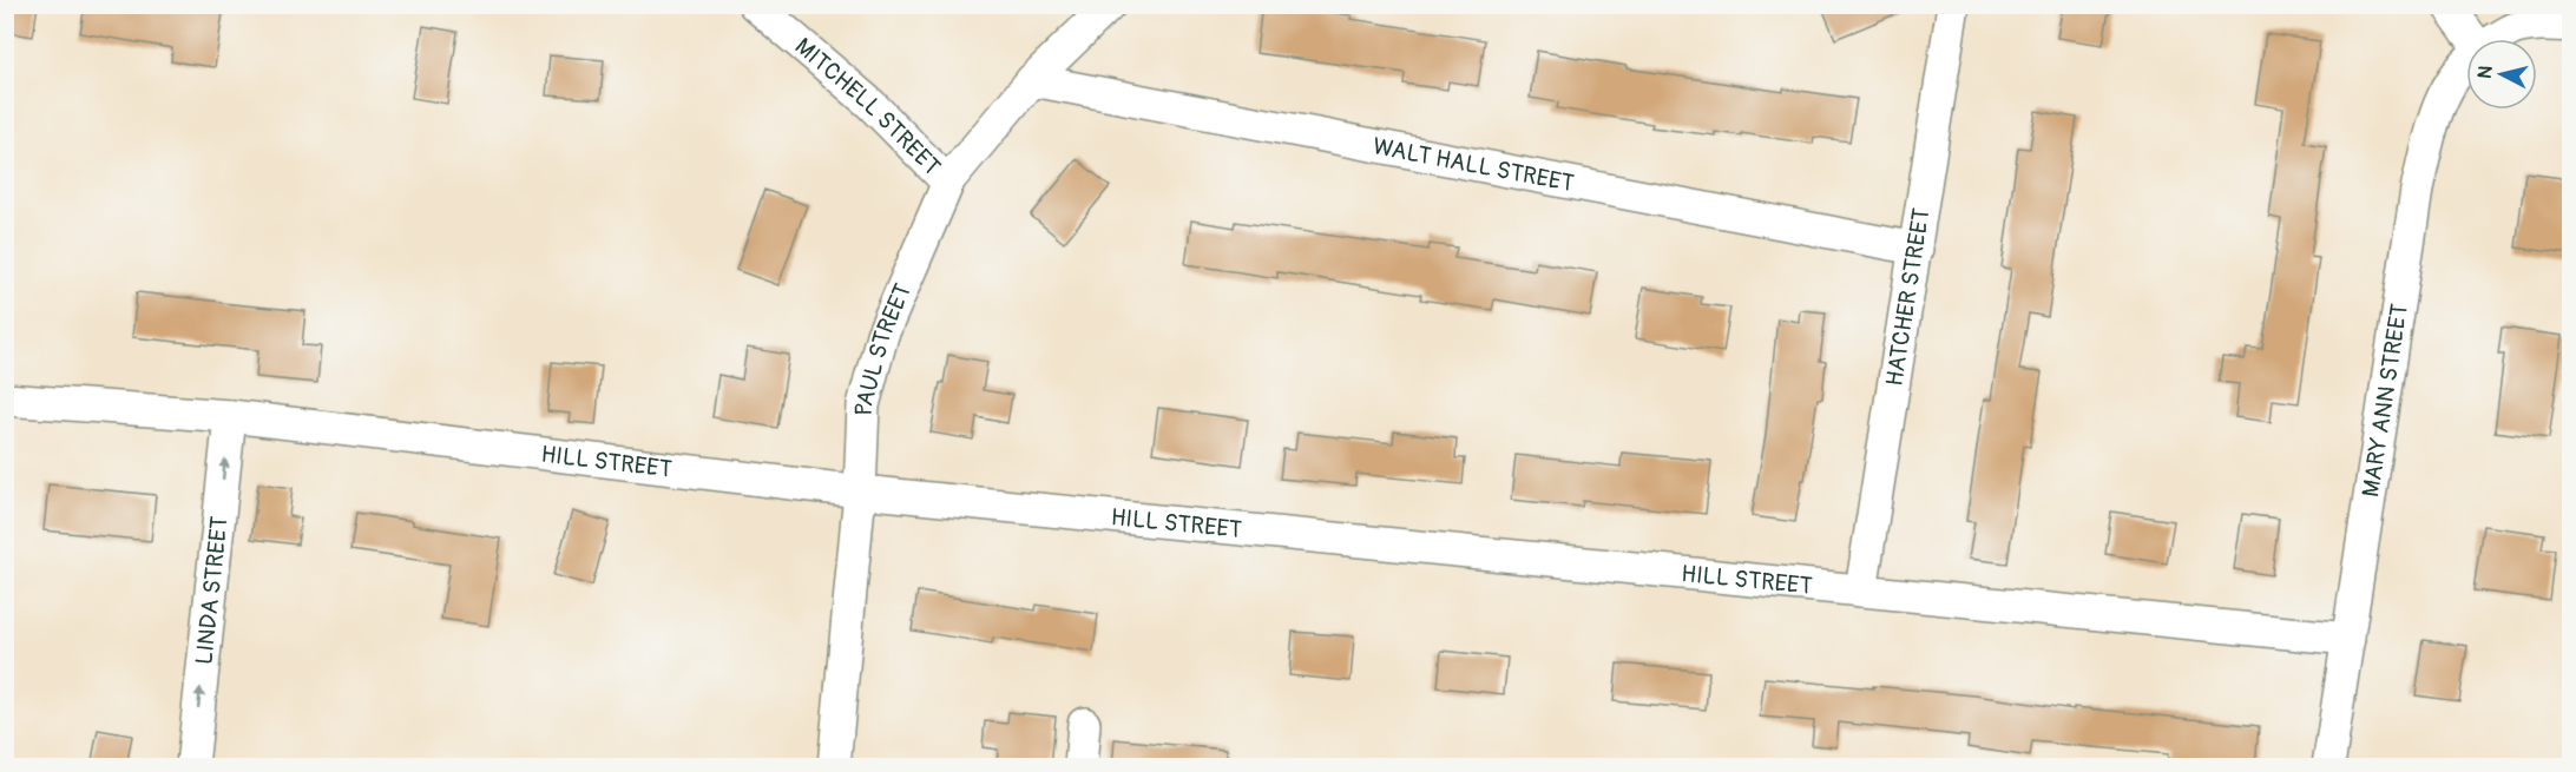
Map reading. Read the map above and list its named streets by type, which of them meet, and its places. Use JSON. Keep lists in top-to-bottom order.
{
  "streets": {
    "street": [
      "MITCHELL STREET",
      "WALT HALL STREET",
      "HATCHER STREET",
      "PAUL STREET",
      "MARY ANN STREET",
      "HILL STREET",
      "LINDA STREET"
    ]
  },
  "crossings": [
    ["MITCHELL STREET", "PAUL STREET"],
    ["WALT HALL STREET", "HATCHER STREET"],
    ["WALT HALL STREET", "PAUL STREET"],
    ["HATCHER STREET", "HILL STREET"],
    ["PAUL STREET", "HILL STREET"],
    ["MARY ANN STREET", "HILL STREET"],
    ["HILL STREET", "LINDA STREET"]
  ],
  "one_way": ["LINDA STREET"],
  "north": "left"
}
